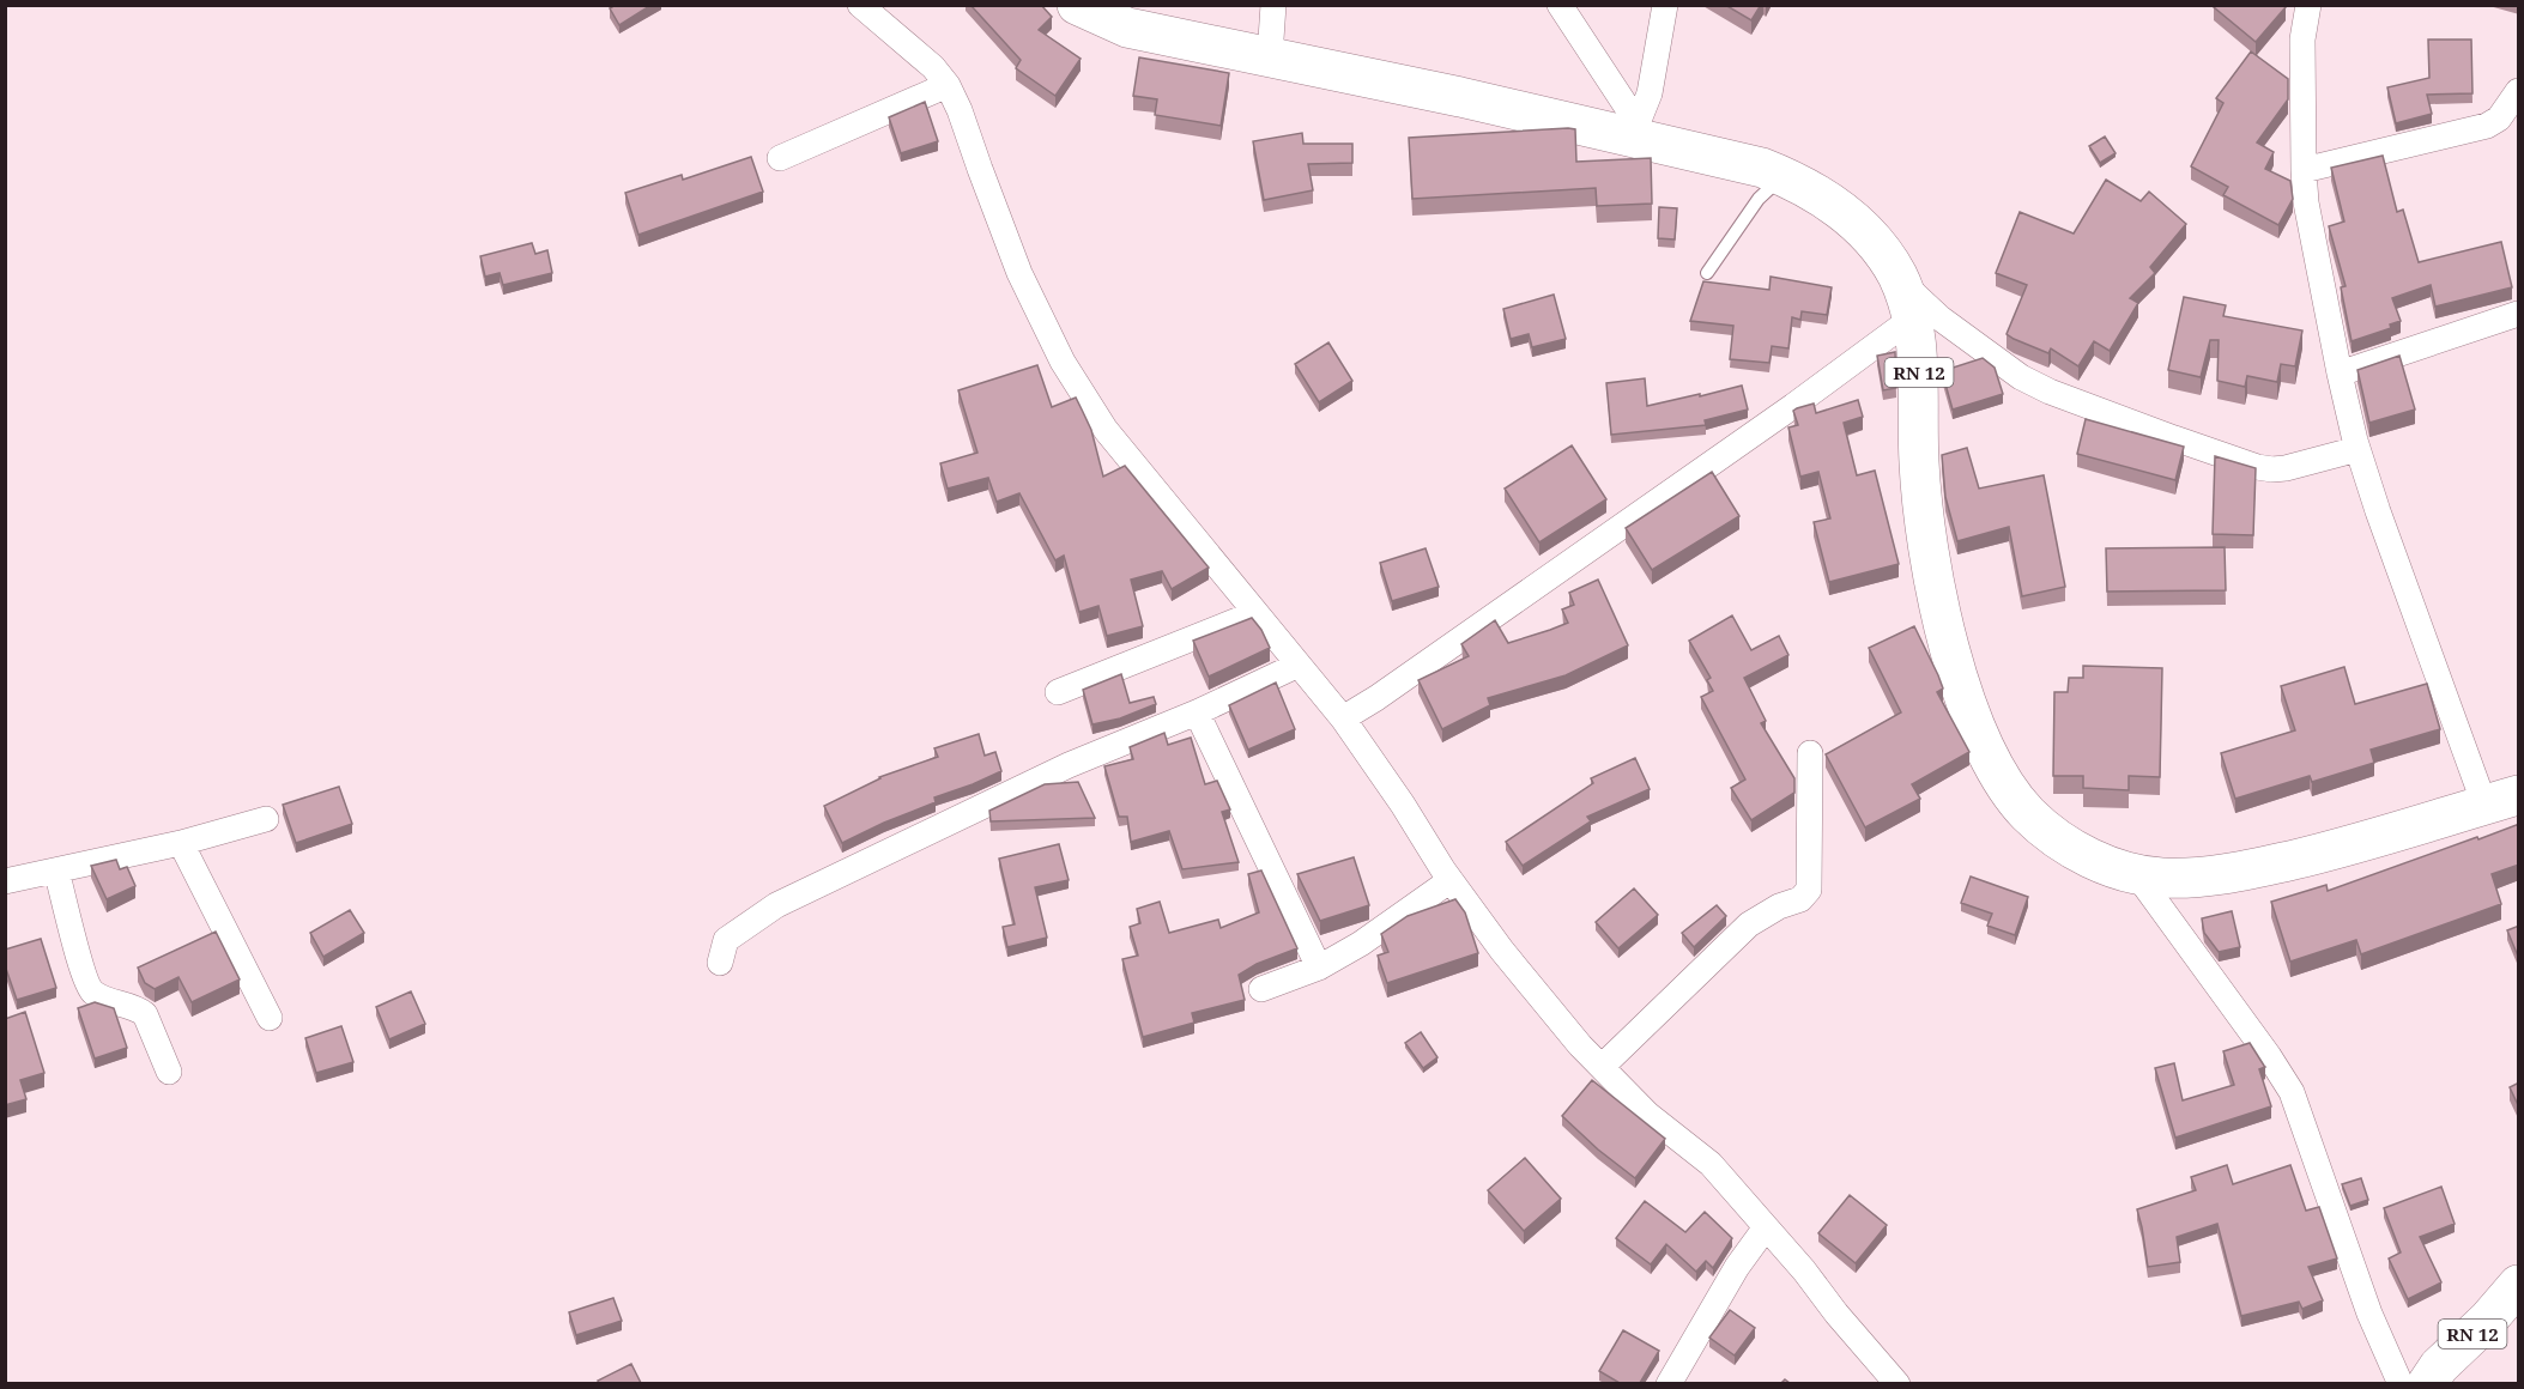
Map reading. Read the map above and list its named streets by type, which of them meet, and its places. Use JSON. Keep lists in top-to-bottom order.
{
  "streets": {
    "main road": ["RN 12"]
  }
}
